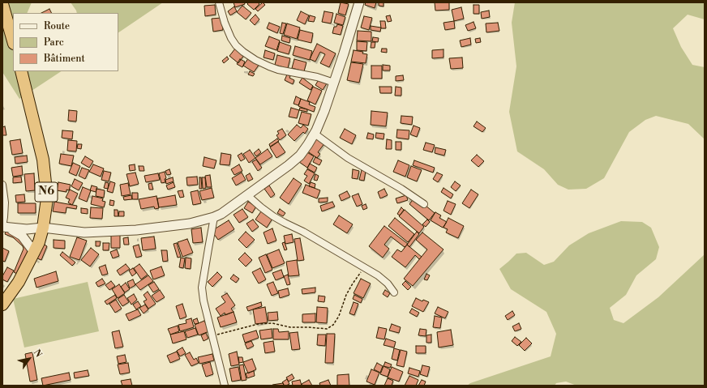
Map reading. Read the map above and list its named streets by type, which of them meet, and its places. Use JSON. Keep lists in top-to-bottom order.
{
  "streets": {
    "highway": ["N6"]
  },
  "legend": ["Route", "Parc", "Bâtiment"],
  "north": "top right"
}
